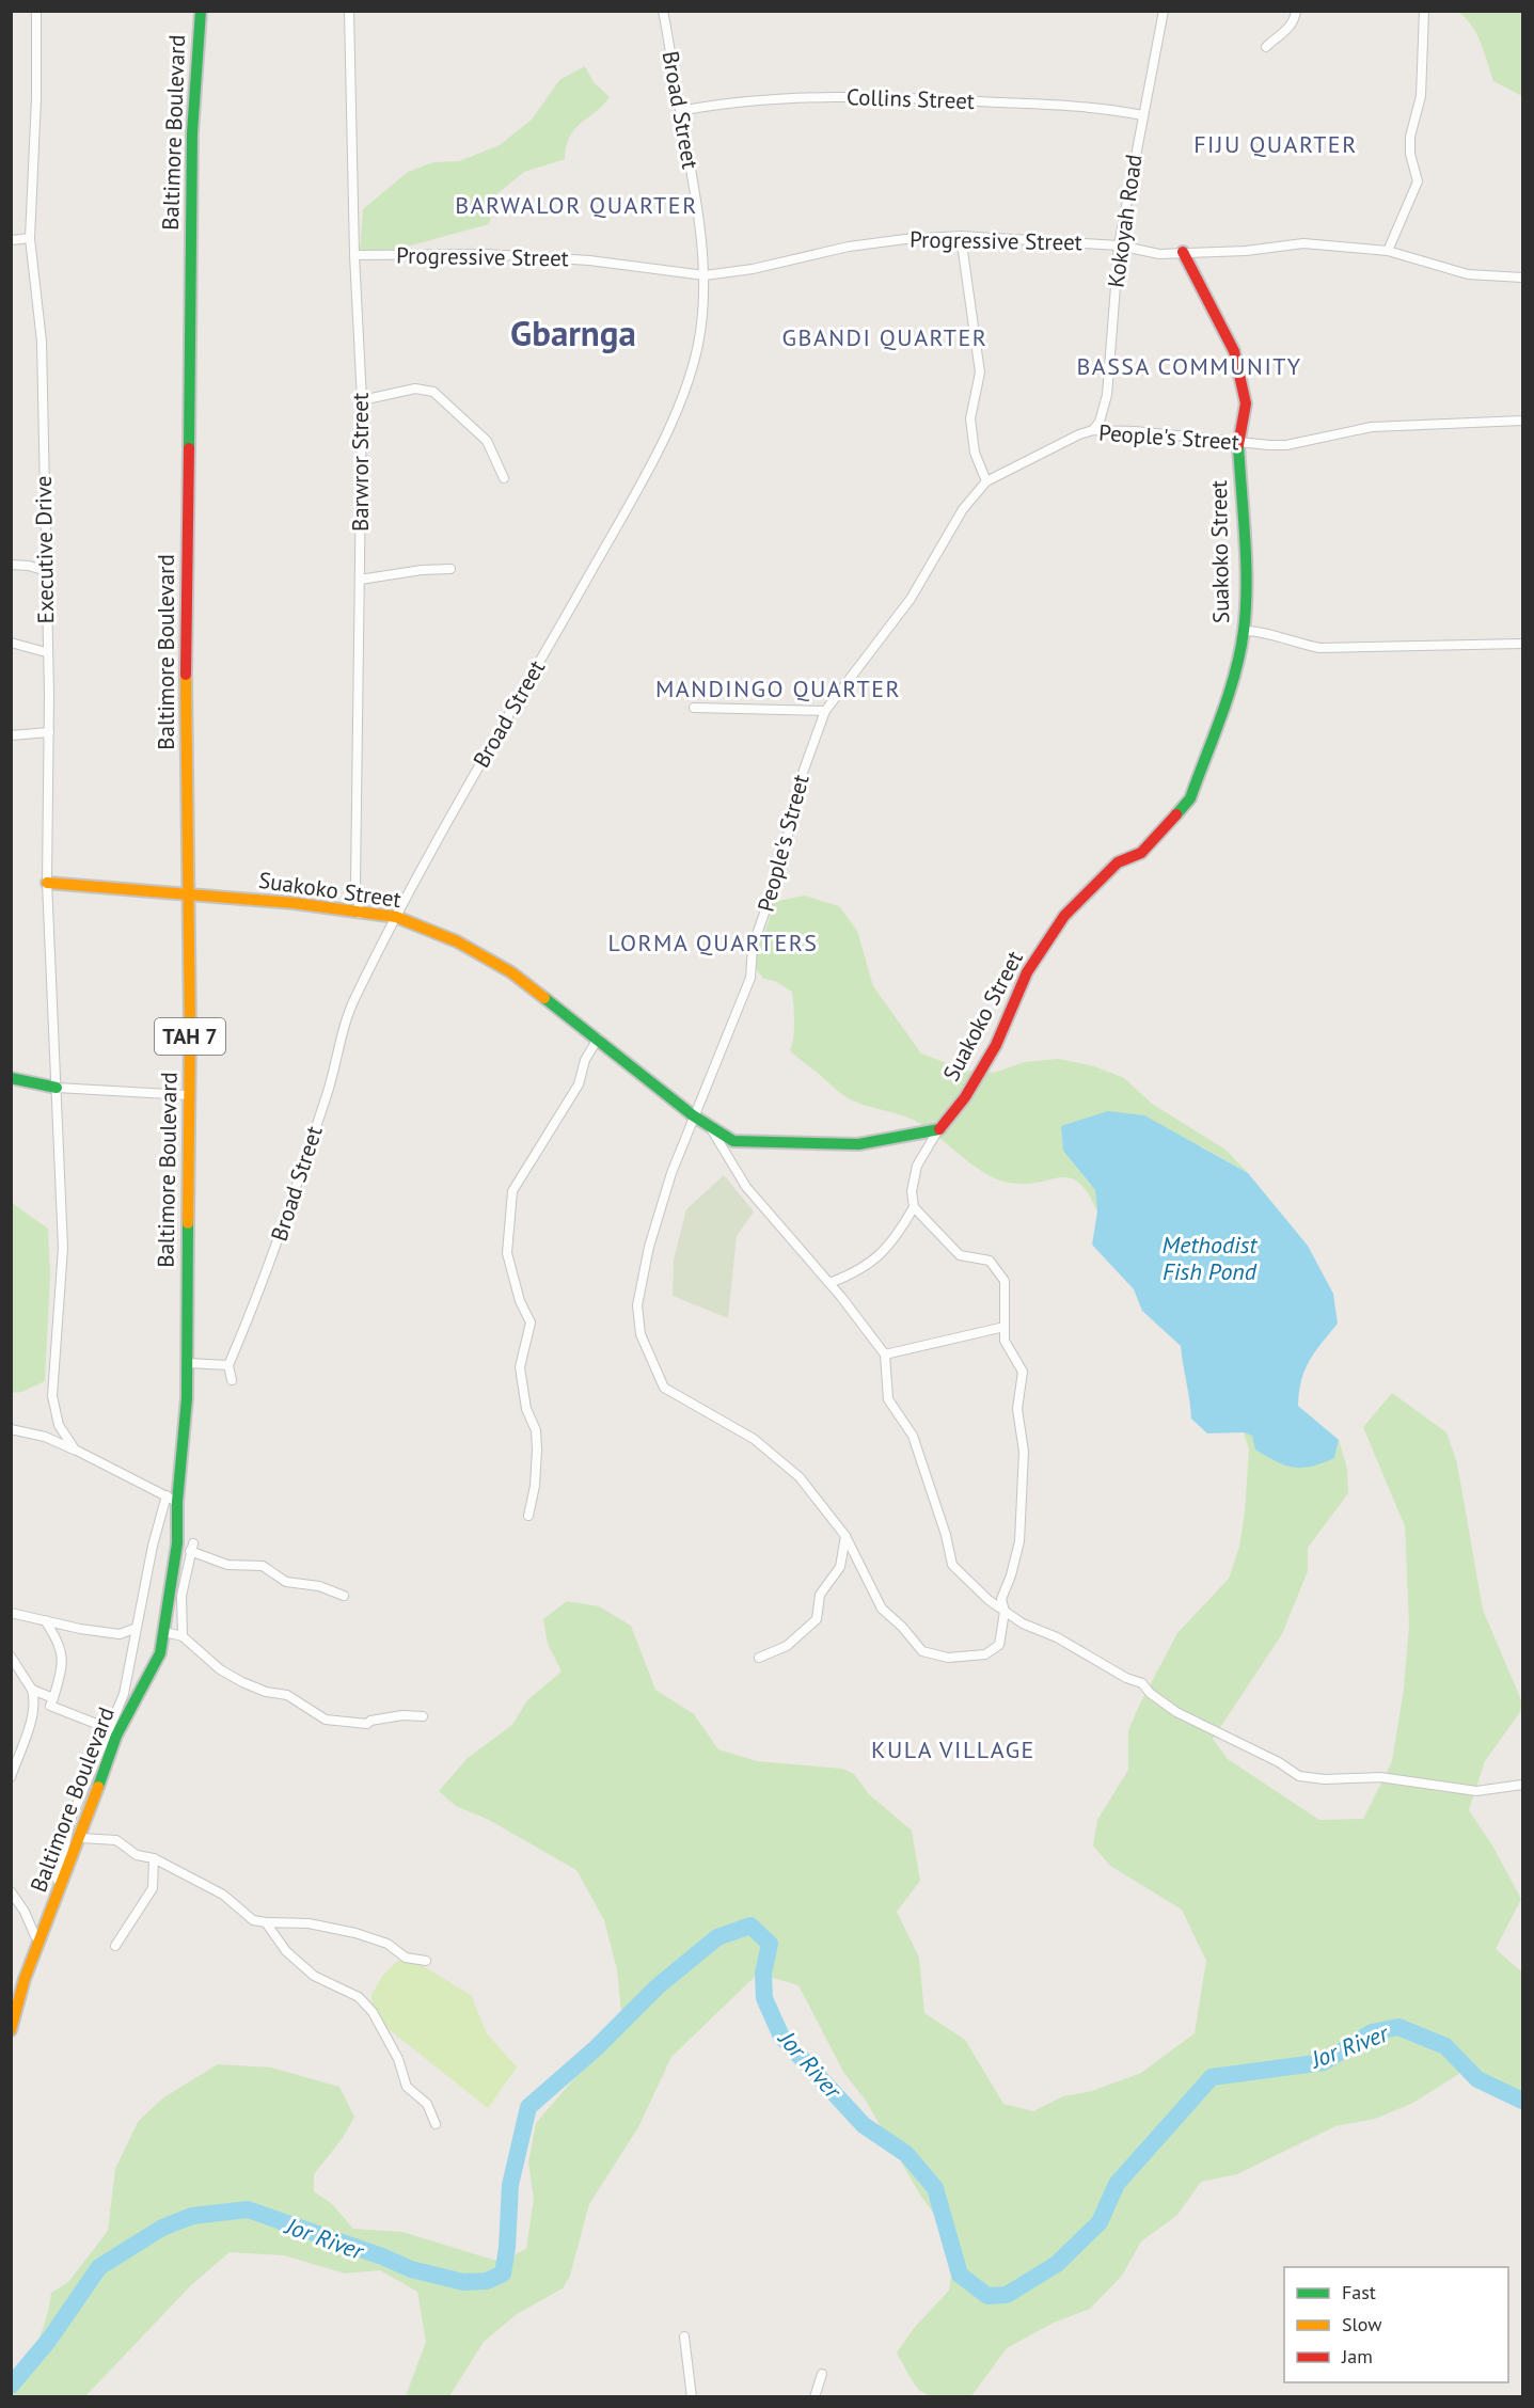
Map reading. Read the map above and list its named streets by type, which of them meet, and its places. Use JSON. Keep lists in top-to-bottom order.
{
  "streets": {
    "main road": ["Baltimore Boulevard", "Suakoko Street", "TAH 7"],
    "street": [
      "Collins Street",
      "Broad Street",
      "Kokoyah Road",
      "Progressive Street",
      "People's Street",
      "Barwror Street",
      "Executive Drive"
    ]
  },
  "crossings": [
    ["Collins Street", "Broad Street"],
    ["Collins Street", "Kokoyah Road"],
    ["Broad Street", "Progressive Street"],
    ["Broad Street", "Suakoko Street"],
    ["Baltimore Boulevard", "Suakoko Street"],
    ["Kokoyah Road", "Progressive Street"],
    ["Kokoyah Road", "People's Street"],
    ["Progressive Street", "Barwror Street"],
    ["Progressive Street", "Suakoko Street"],
    ["People's Street", "Suakoko Street"],
    ["Barwror Street", "Suakoko Street"],
    ["Executive Drive", "Suakoko Street"]
  ],
  "districts": [
    "FIJU QUARTER",
    "BARWALOR QUARTER",
    "Gbarnga",
    "GBANDI QUARTER",
    "BASSA COMMUNITY",
    "MANDINGO QUARTER",
    "LORMA QUARTERS",
    "KULA VILLAGE"
  ],
  "water": ["Methodist Fish Pond", "Jor River"],
  "legend": ["Fast", "Slow", "Jam"]
}
